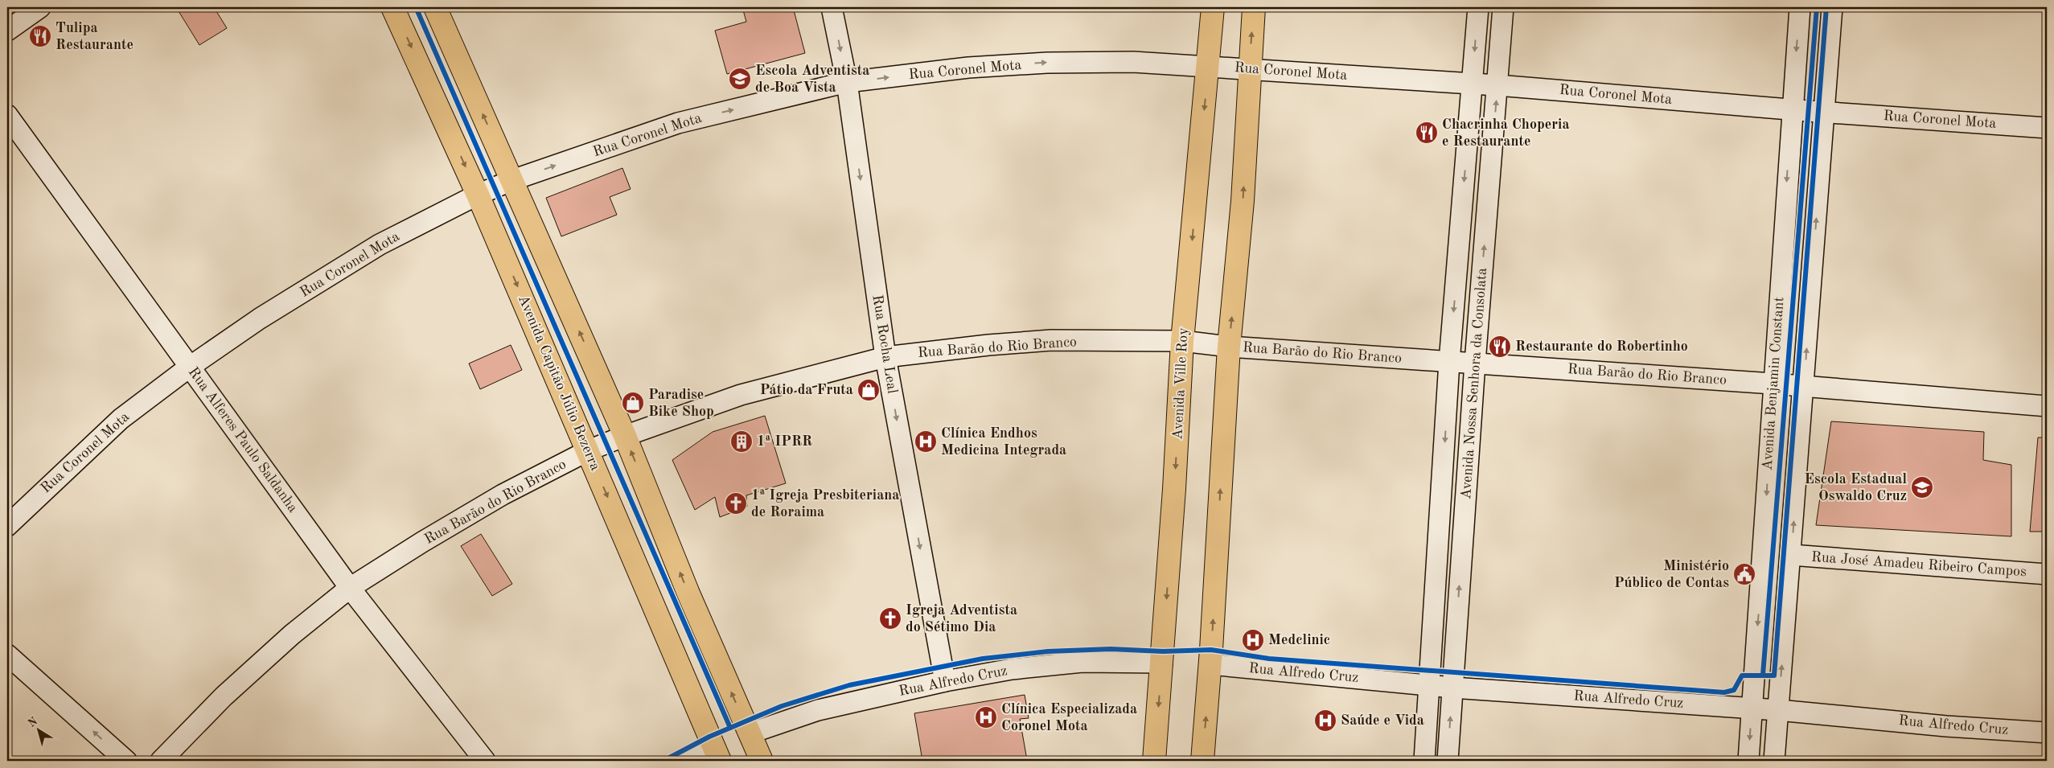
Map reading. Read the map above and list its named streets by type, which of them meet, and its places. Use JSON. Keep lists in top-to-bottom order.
{
  "streets": {
    "main road": ["Avenida Capitão Júlio Bezerra", "Avenida Ville Roy"],
    "street": [
      "Rua Coronel Mota",
      "Rua Rocha Leal",
      "Rua Barão do Rio Branco",
      "Avenida Nossa Senhora da Consolata",
      "Avenida Benjamin Constant",
      "Rua Alferes Paulo Saldanha",
      "Rua José Amadeu Ribeiro Campos",
      "Rua Alfredo Cruz"
    ]
  },
  "crossings": [
    ["Rua Coronel Mota", "Rua Rocha Leal"],
    ["Rua Coronel Mota", "Avenida Capitão Júlio Bezerra"],
    ["Rua Coronel Mota", "Avenida Ville Roy"],
    ["Rua Coronel Mota", "Avenida Nossa Senhora da Consolata"],
    ["Rua Coronel Mota", "Avenida Benjamin Constant"],
    ["Rua Coronel Mota", "Rua Alferes Paulo Saldanha"],
    ["Rua Rocha Leal", "Rua Barão do Rio Branco"],
    ["Rua Rocha Leal", "Rua Alfredo Cruz"],
    ["Rua Barão do Rio Branco", "Avenida Capitão Júlio Bezerra"],
    ["Rua Barão do Rio Branco", "Avenida Ville Roy"],
    ["Rua Barão do Rio Branco", "Avenida Nossa Senhora da Consolata"],
    ["Rua Barão do Rio Branco", "Avenida Benjamin Constant"],
    ["Rua Barão do Rio Branco", "Rua Alferes Paulo Saldanha"],
    ["Avenida Ville Roy", "Rua Alfredo Cruz"],
    ["Avenida Nossa Senhora da Consolata", "Rua Alfredo Cruz"],
    ["Avenida Benjamin Constant", "Rua Alfredo Cruz"]
  ],
  "one_way": ["Rua Rocha Leal"],
  "places": {
    "restaurant": ["Tulipa Restaurante", "Chacrinha Choperia e Restaurante", "Restaurante do Robertinho"],
    "school or university": ["Escola Adventista de Boa Vista", "Escola Estadual Oswaldo Cruz"],
    "shop": ["Pátio da Fruta", "Paradise Bike Shop"],
    "building": ["1ª IPRR"],
    "hospital": [
      "Clínica Endhos Medicina Integrada",
      "Medclinic",
      "Clínica Especializada Coronel Mota",
      "Saúde e Vida"
    ],
    "church": ["1ª Igreja Presbiteriana de Roraima", "Igreja Adventista do Sétimo Dia"],
    "public building": ["Ministério Público de Contas"]
  },
  "north": "top left"
}
